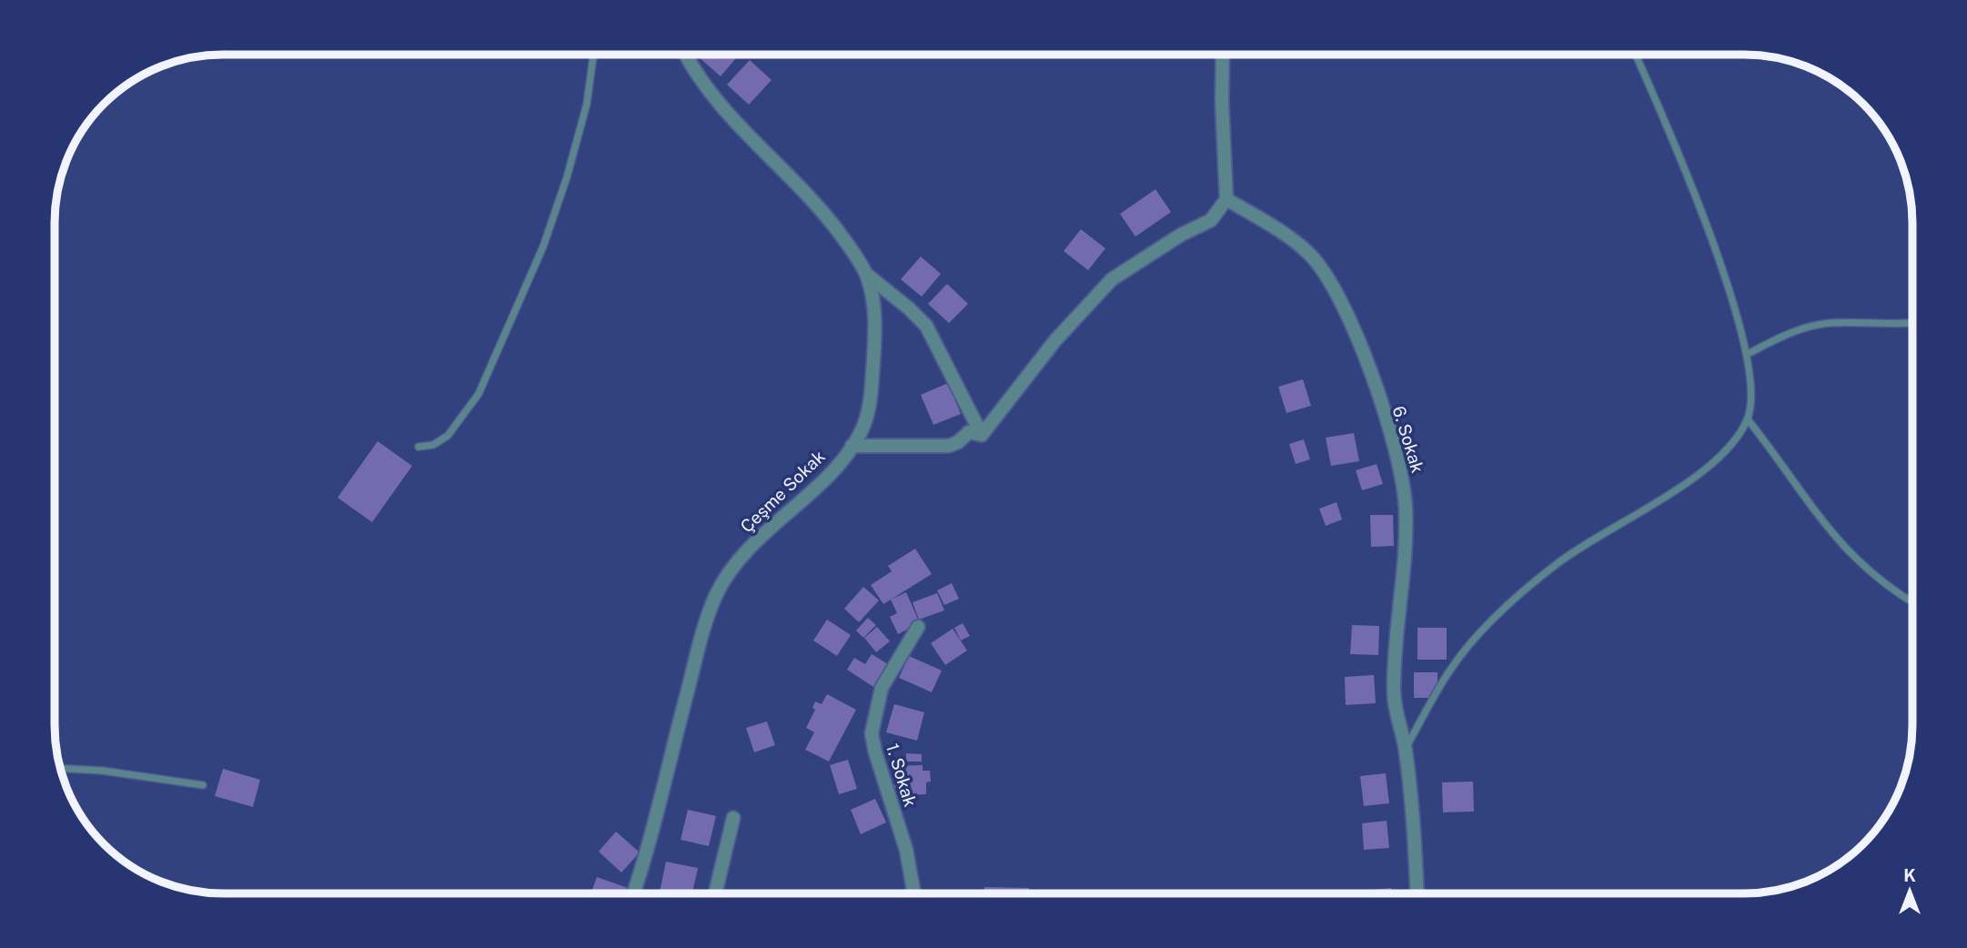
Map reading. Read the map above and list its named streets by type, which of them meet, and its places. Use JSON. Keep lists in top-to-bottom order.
{
  "streets": {
    "street": ["6. Sokak", "Çeşme Sokak", "1. Sokak"]
  },
  "north": "top"
}
